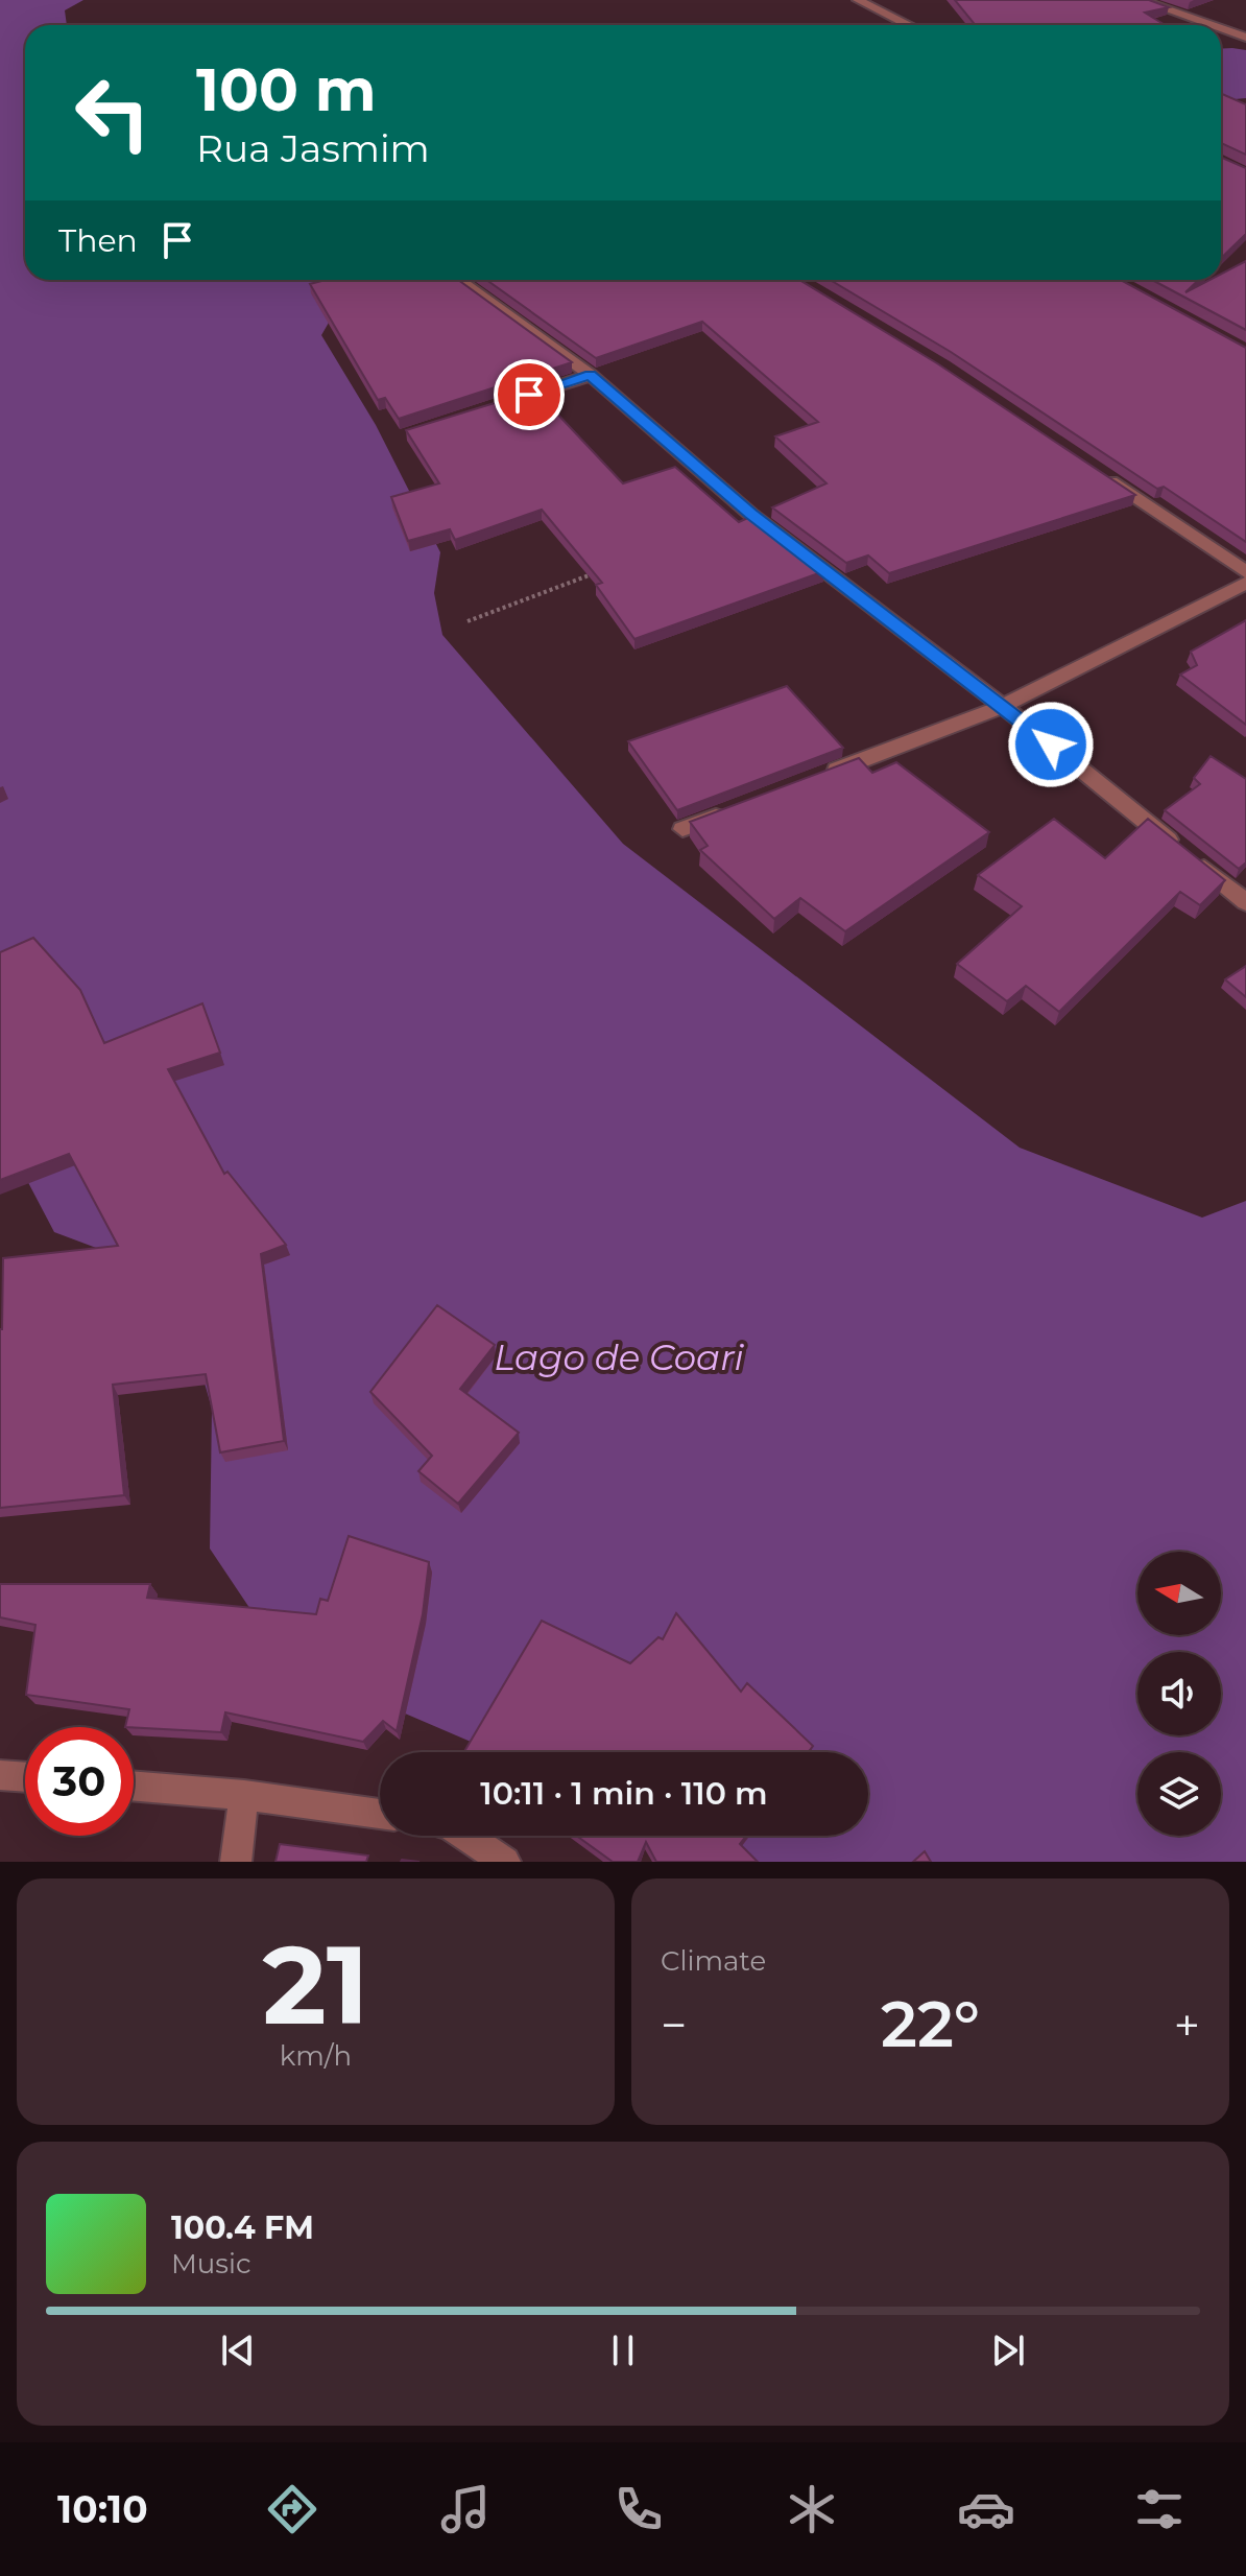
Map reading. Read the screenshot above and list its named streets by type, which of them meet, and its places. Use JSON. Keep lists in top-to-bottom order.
{
  "water": ["Lago de Coari"],
  "north": "left",
  "page": {
    "turn": ["100 m", "Rua Jasmim"],
    "then": "Then",
    "limit": "30",
    "trip": "10:11 · 1 min · 110 m",
    "tile": [
      ["21", "km/h"],
      "Climate"
    ],
    "heat": ["−", "22°", "+"],
    "song": ["100.4 FM", "Music"],
    "tabs": "10:10"
  }
}
